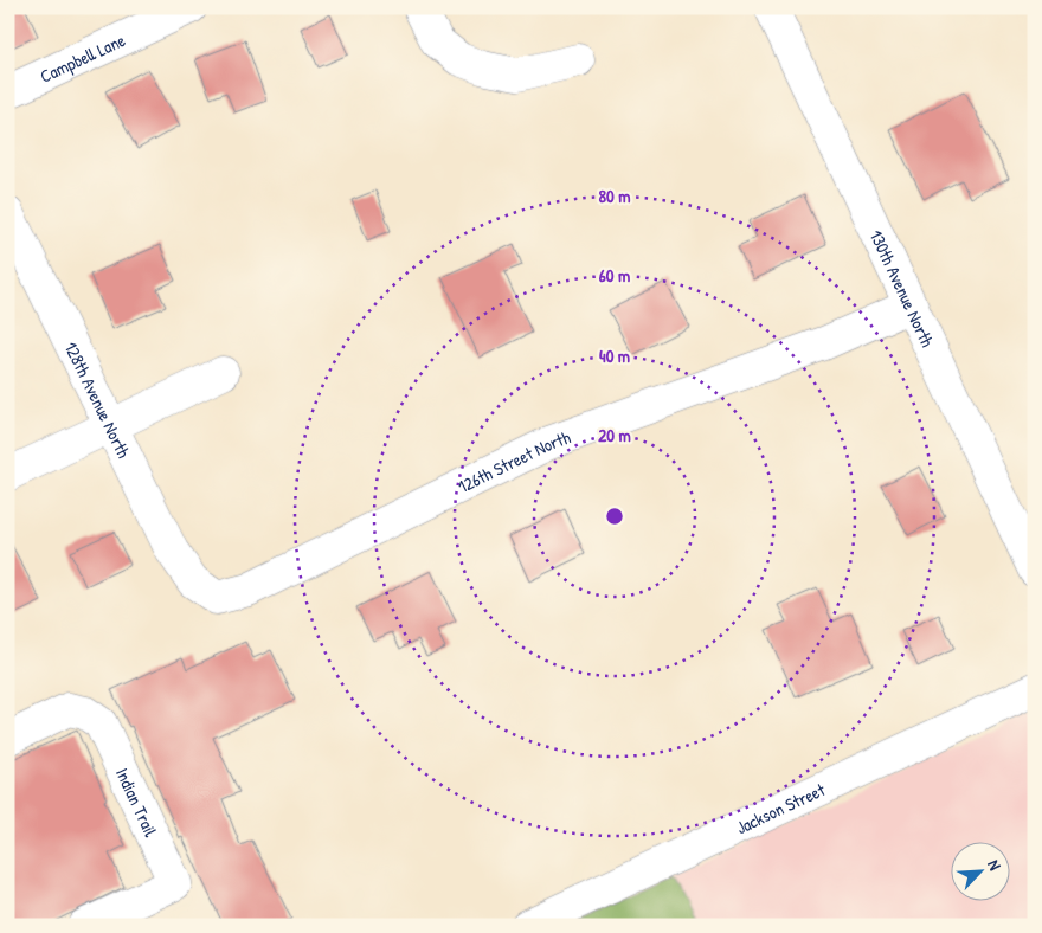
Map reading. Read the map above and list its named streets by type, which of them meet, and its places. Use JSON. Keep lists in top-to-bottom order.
{
  "streets": {
    "street": [
      "Campbell Lane",
      "130th Avenue North",
      "128th Avenue North",
      "126th Street North",
      "Indian Trail",
      "Jackson Street"
    ]
  },
  "crossings": [
    ["130th Avenue North", "126th Street North"],
    ["128th Avenue North", "126th Street North"]
  ],
  "north": "top right",
  "rings": [
    "80 m",
    "60 m",
    "40 m",
    "20 m"
  ]
}
